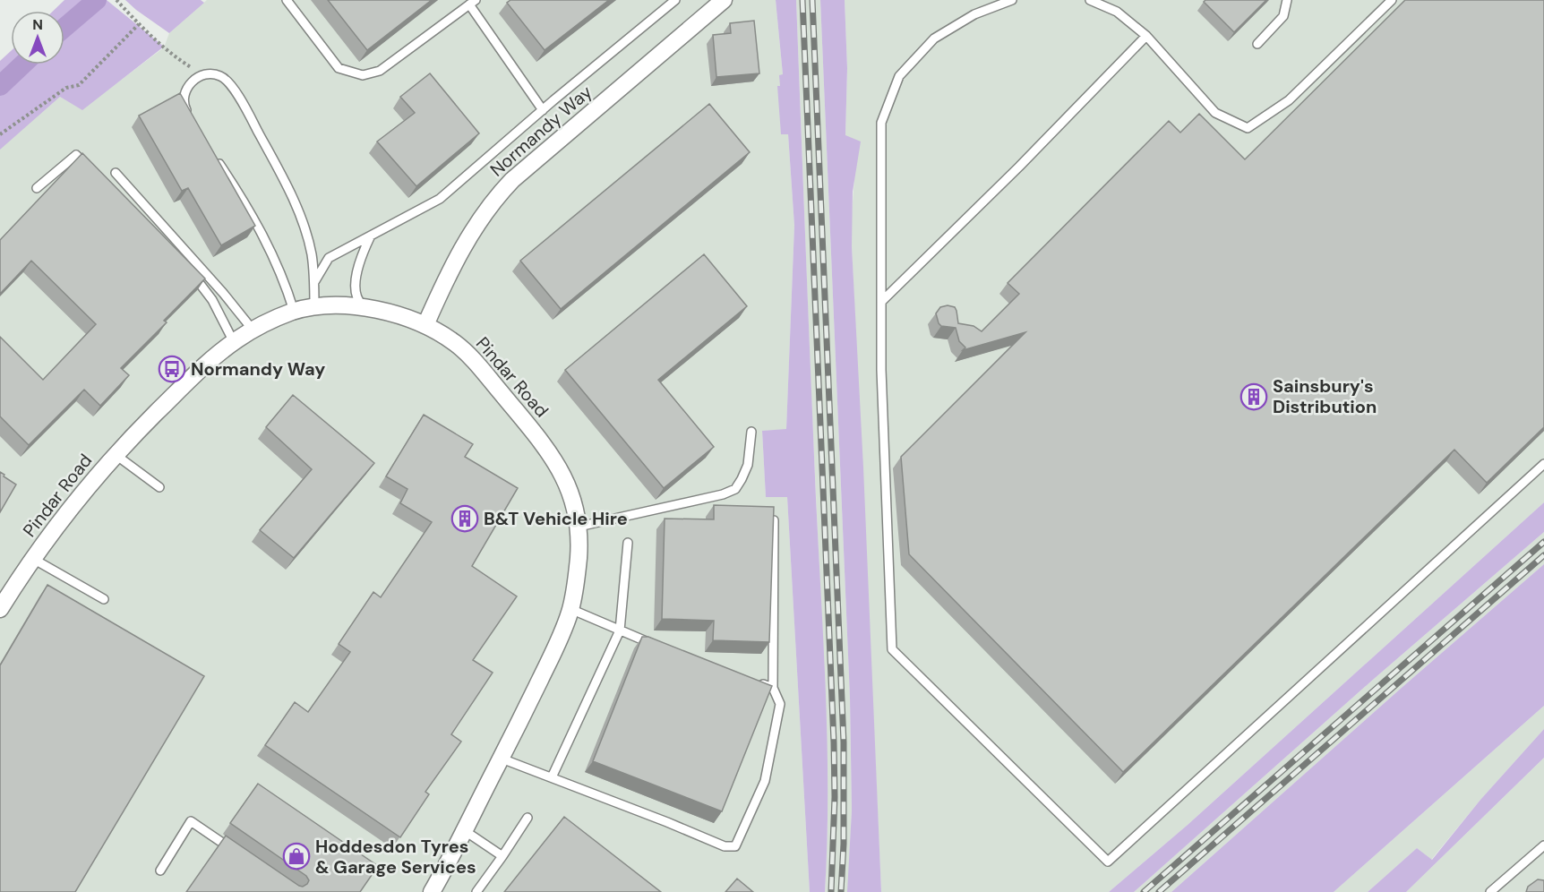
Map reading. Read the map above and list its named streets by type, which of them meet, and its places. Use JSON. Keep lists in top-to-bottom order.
{
  "streets": {
    "street": ["Normandy Way", "Pindar Road"]
  },
  "crossings": [
    ["Normandy Way", "Pindar Road"]
  ],
  "places": {
    "bus stop": ["Normandy Way"],
    "building": ["Sainsbury's Distribution", "B&T Vehicle Hire"],
    "shop": ["Hoddesdon Tyres & Garage Services"]
  },
  "north": "top"
}
